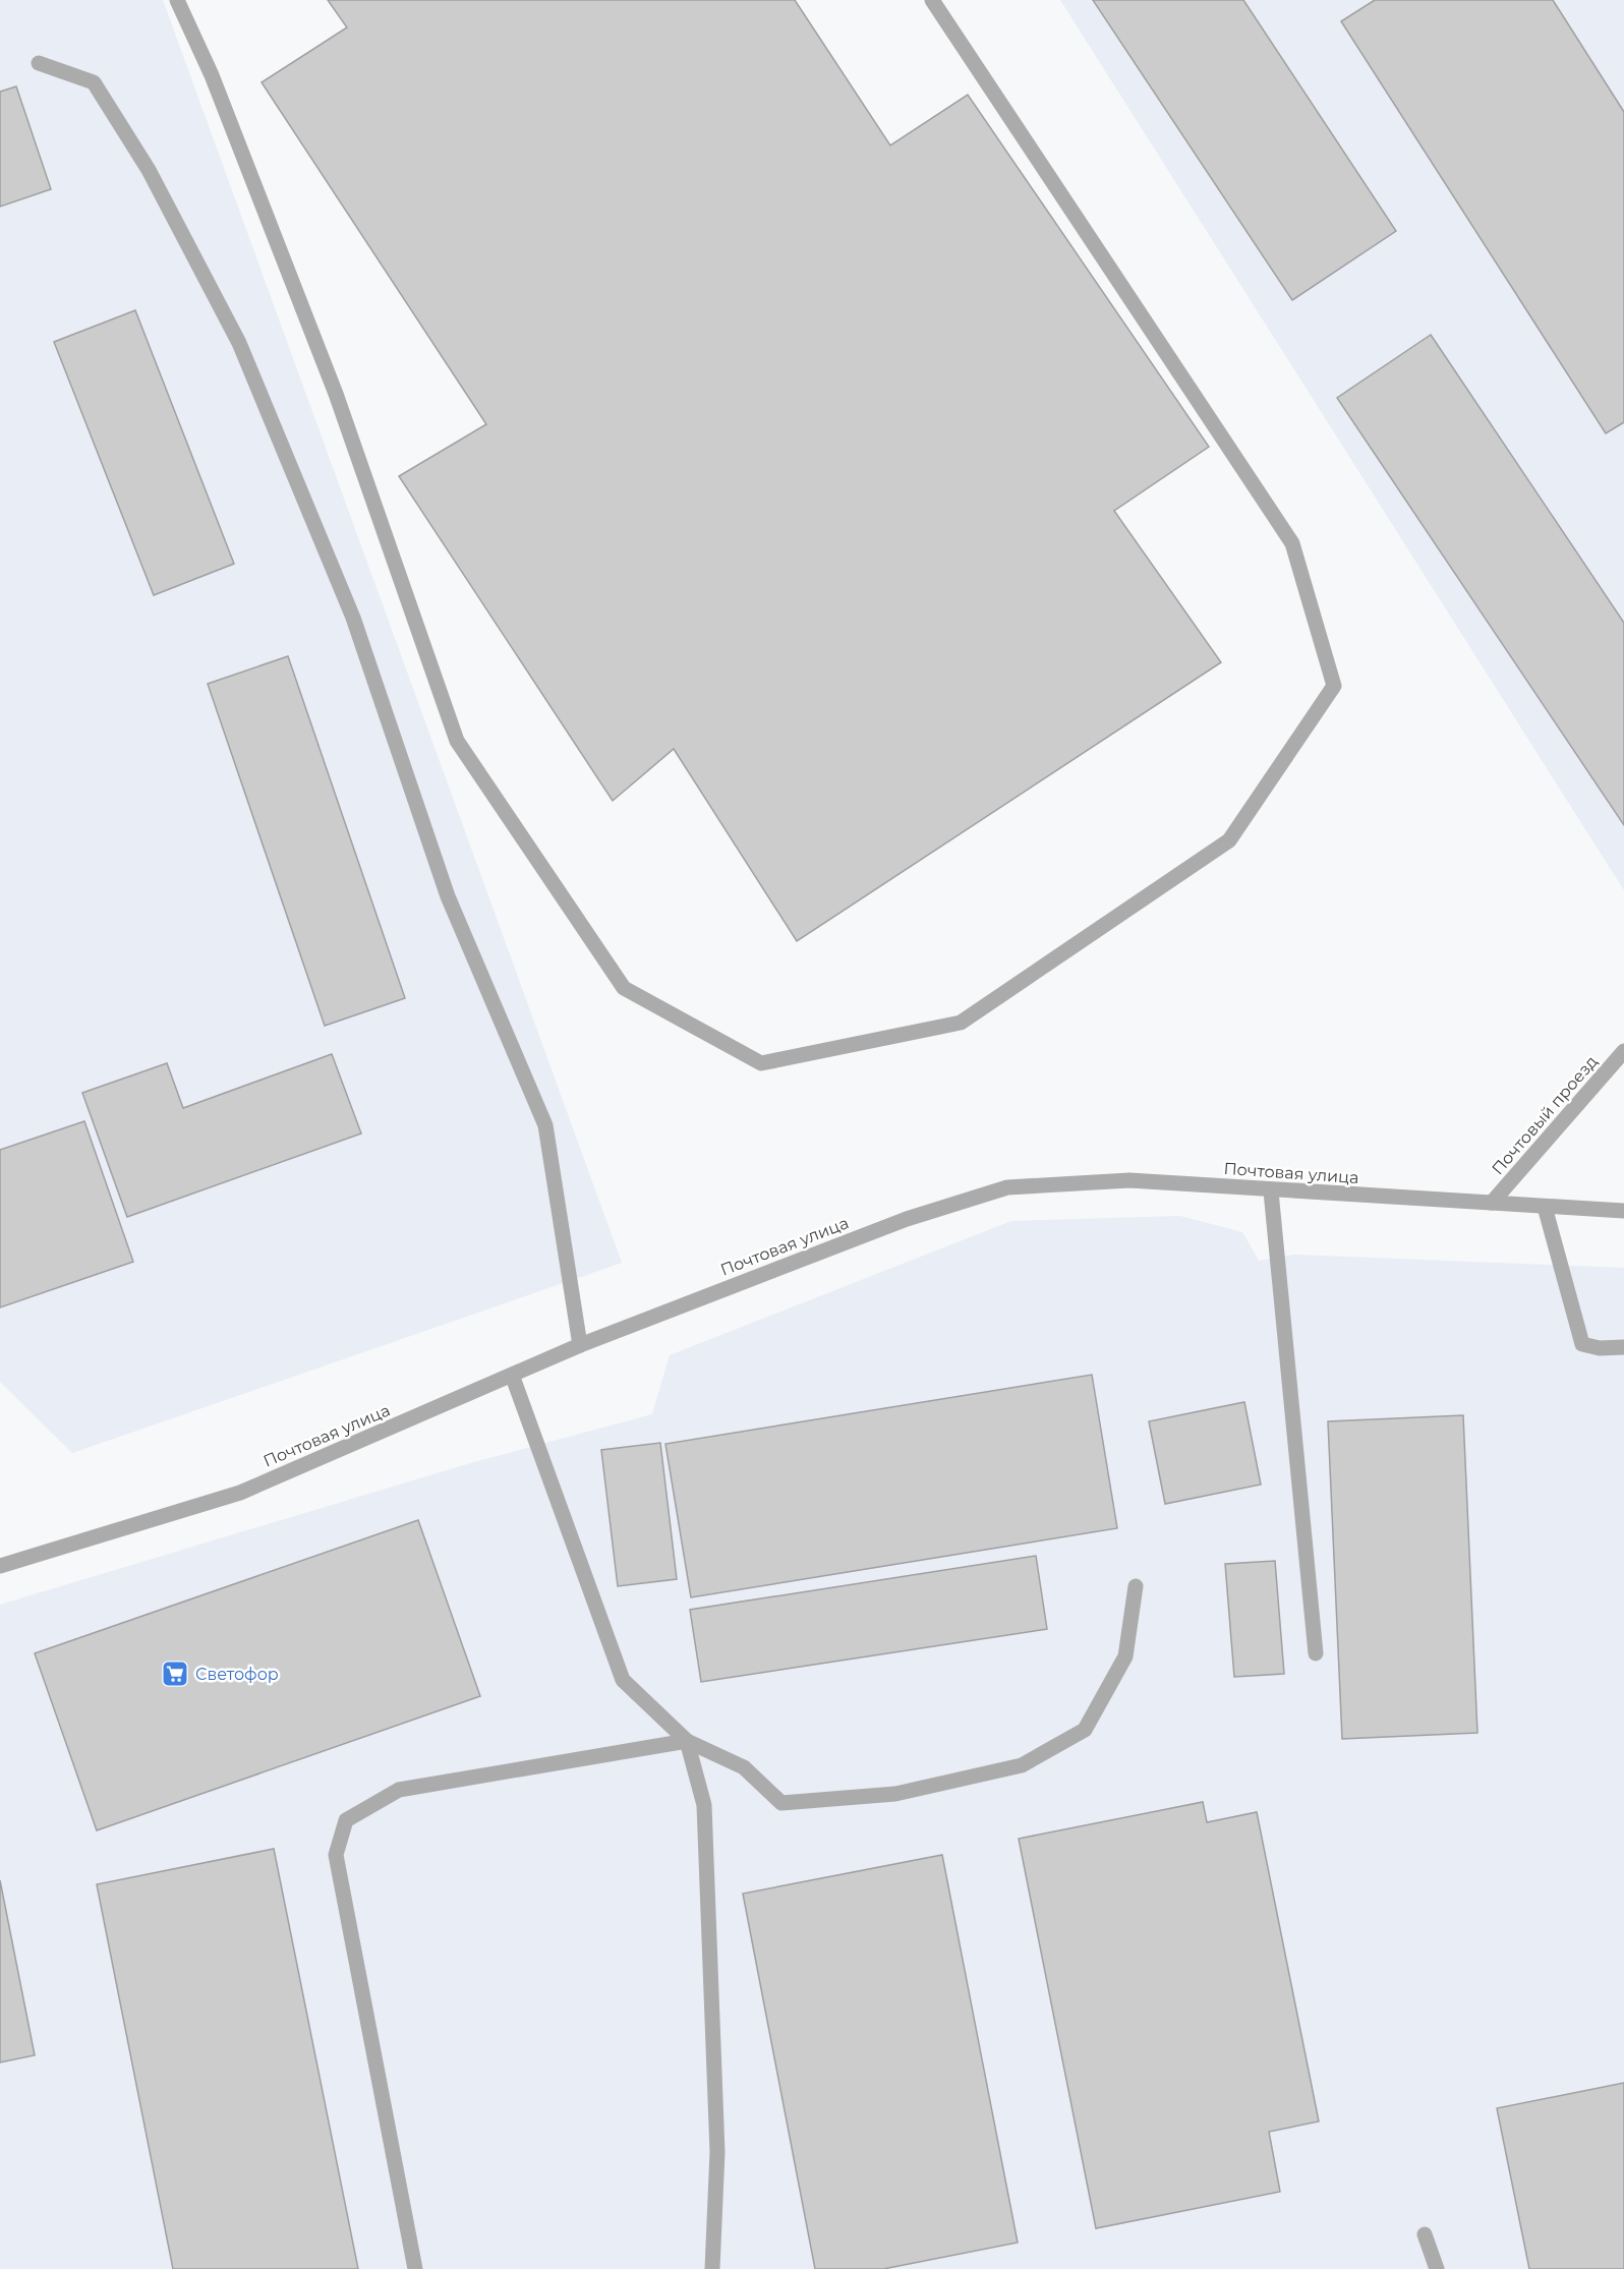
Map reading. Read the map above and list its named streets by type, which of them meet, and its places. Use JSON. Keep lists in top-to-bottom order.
{
  "streets": {
    "street": ["Почтовый проезд", "Почтовая улица"]
  },
  "crossings": [
    ["Почтовый проезд", "Почтовая улица"]
  ],
  "places": {
    "supermarket": ["Светофор"]
  }
}
